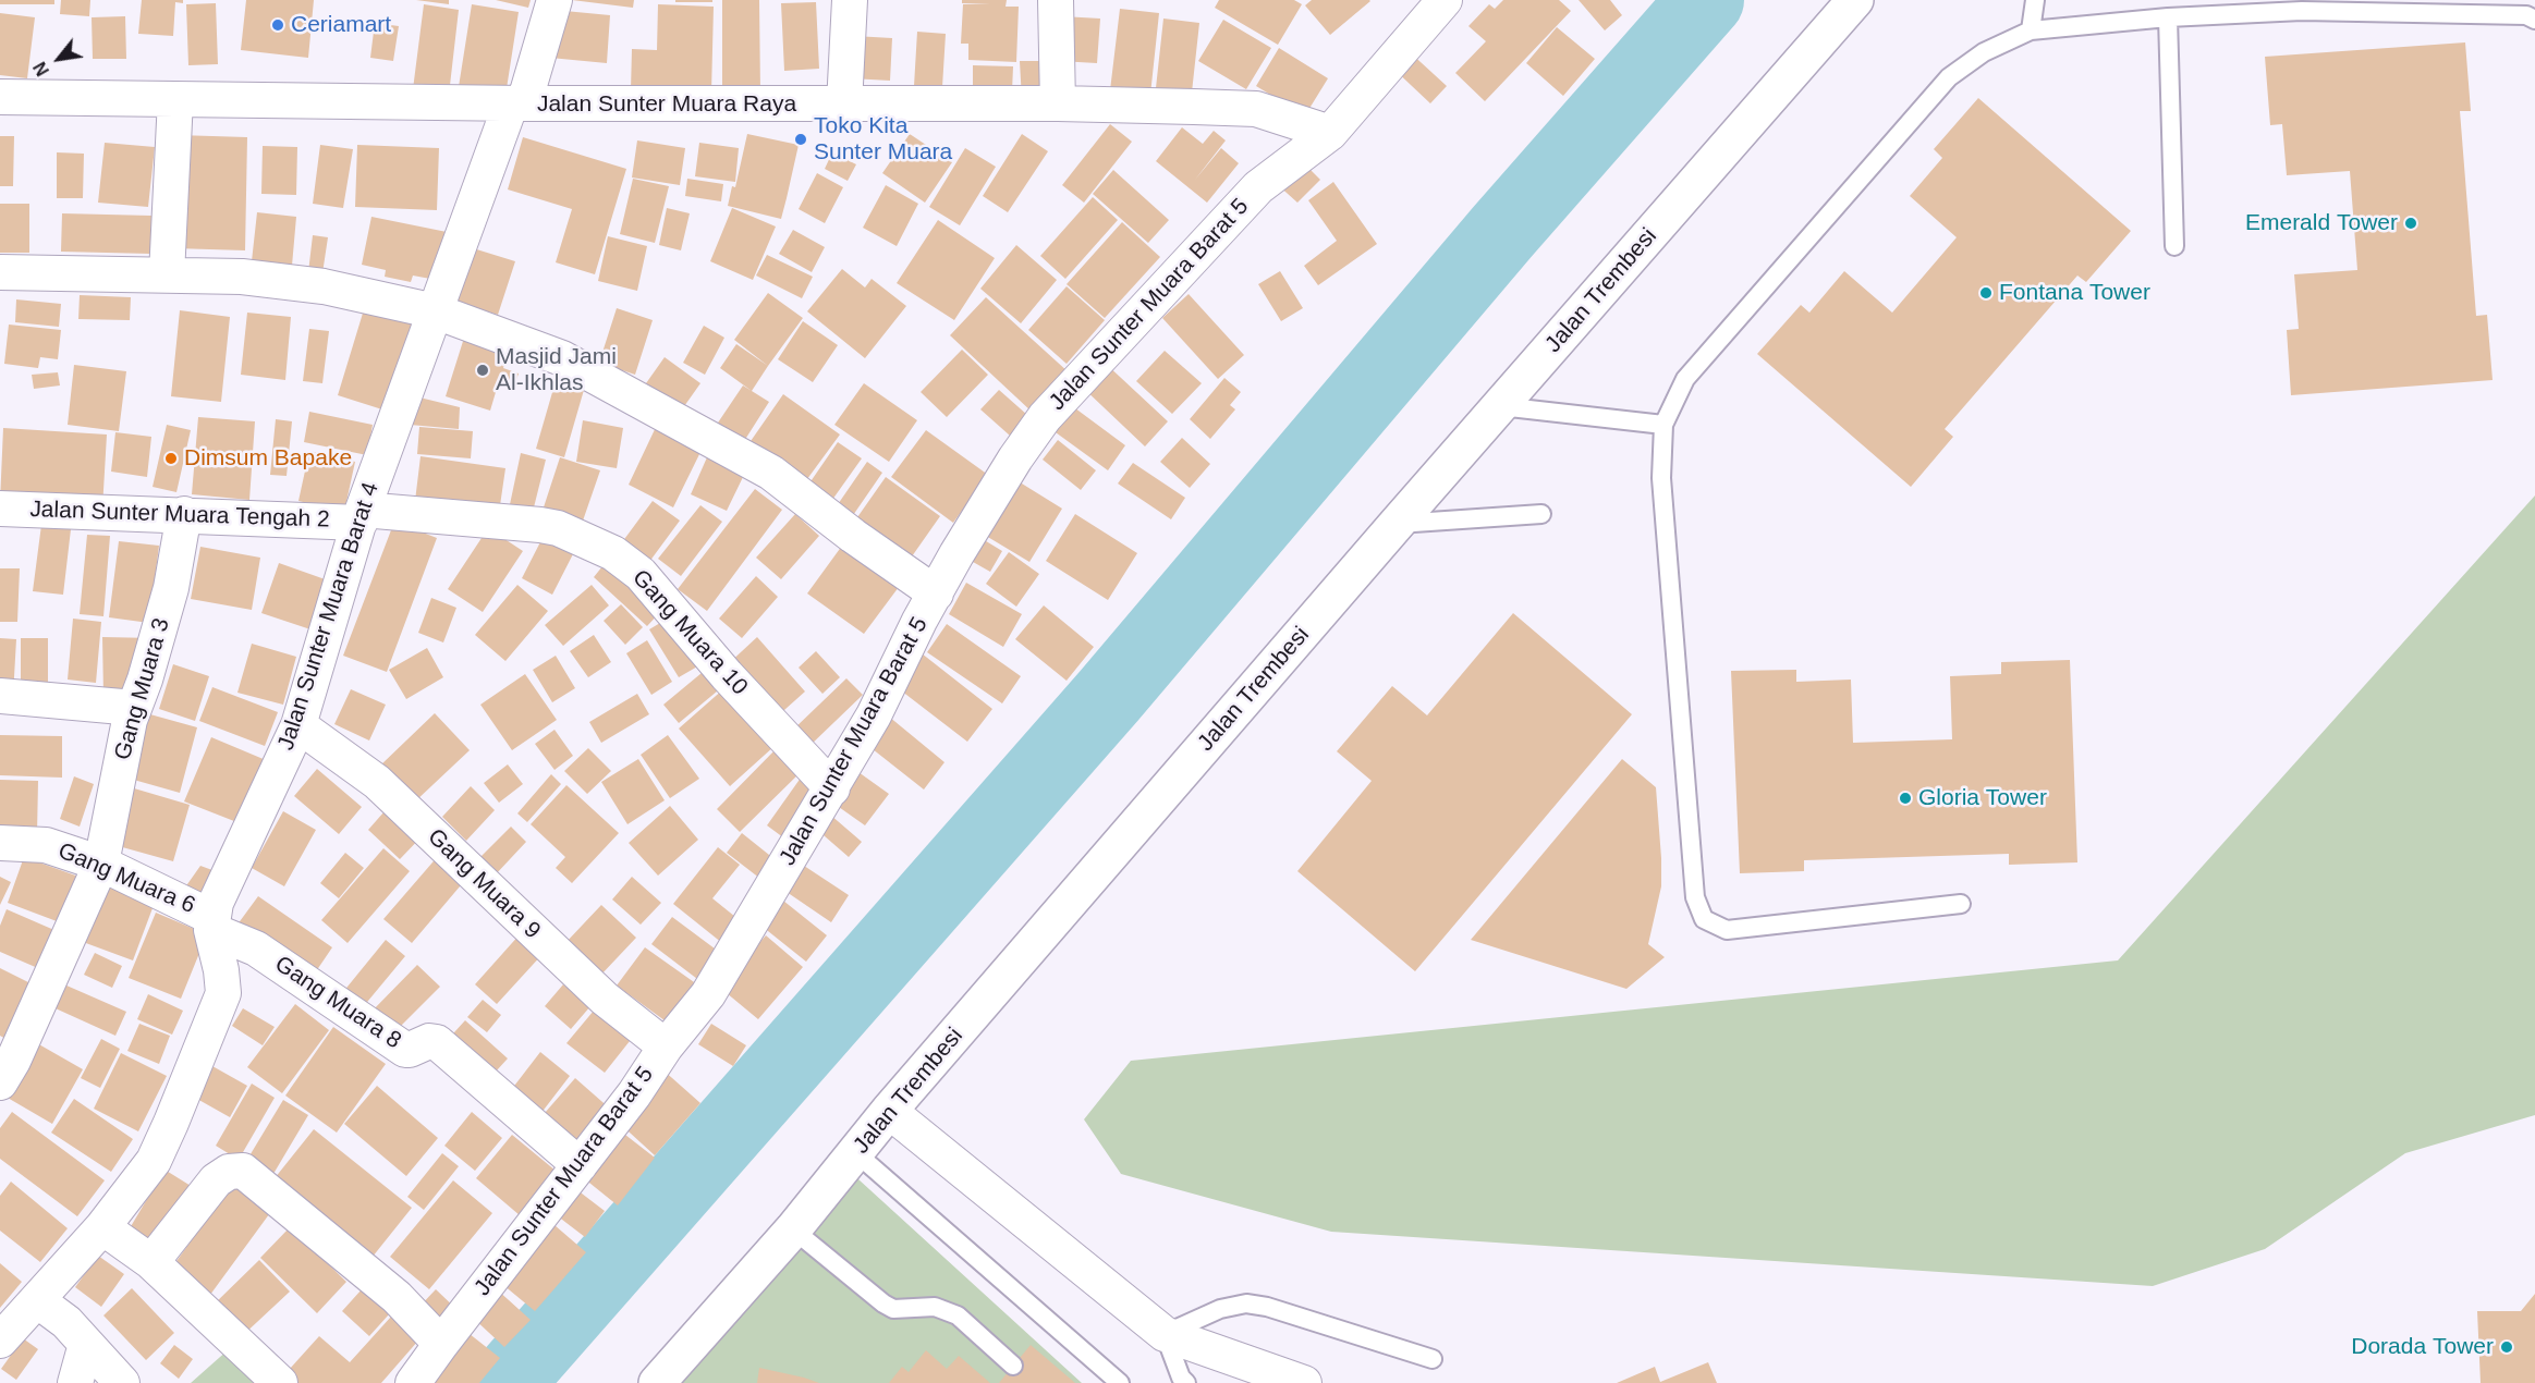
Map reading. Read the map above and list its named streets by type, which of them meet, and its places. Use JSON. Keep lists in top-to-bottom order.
{
  "streets": {
    "street": [
      "Jalan Sunter Muara Raya",
      "Jalan Trembesi",
      "Jalan Sunter Muara Barat 5",
      "Jalan Sunter Muara Tengah 2",
      "Jalan Sunter Muara Barat 4",
      "Gang Muara 10",
      "Gang Muara 3",
      "Gang Muara 6",
      "Gang Muara 9",
      "Gang Muara 8"
    ]
  },
  "crossings": [
    ["Jalan Sunter Muara Raya", "Jalan Sunter Muara Barat 5"],
    ["Jalan Sunter Muara Raya", "Jalan Sunter Muara Barat 4"],
    ["Jalan Sunter Muara Barat 5", "Gang Muara 10"],
    ["Jalan Sunter Muara Barat 5", "Gang Muara 9"],
    ["Jalan Sunter Muara Barat 5", "Gang Muara 8"],
    ["Jalan Sunter Muara Tengah 2", "Jalan Sunter Muara Barat 4"],
    ["Jalan Sunter Muara Tengah 2", "Gang Muara 10"],
    ["Jalan Sunter Muara Tengah 2", "Gang Muara 3"],
    ["Jalan Sunter Muara Barat 4", "Gang Muara 10"],
    ["Jalan Sunter Muara Barat 4", "Gang Muara 6"],
    ["Jalan Sunter Muara Barat 4", "Gang Muara 9"],
    ["Jalan Sunter Muara Barat 4", "Gang Muara 8"],
    ["Gang Muara 3", "Gang Muara 6"],
    ["Gang Muara 6", "Gang Muara 8"]
  ],
  "places": [
    "Ceriamart",
    "Toko Kita Sunter Muara",
    "Emerald Tower",
    "Fontana Tower",
    "Masjid Jami Al-Ikhlas",
    "Dimsum Bapake",
    "Gloria Tower",
    "Dorada Tower"
  ],
  "north": "bottom left"
}
